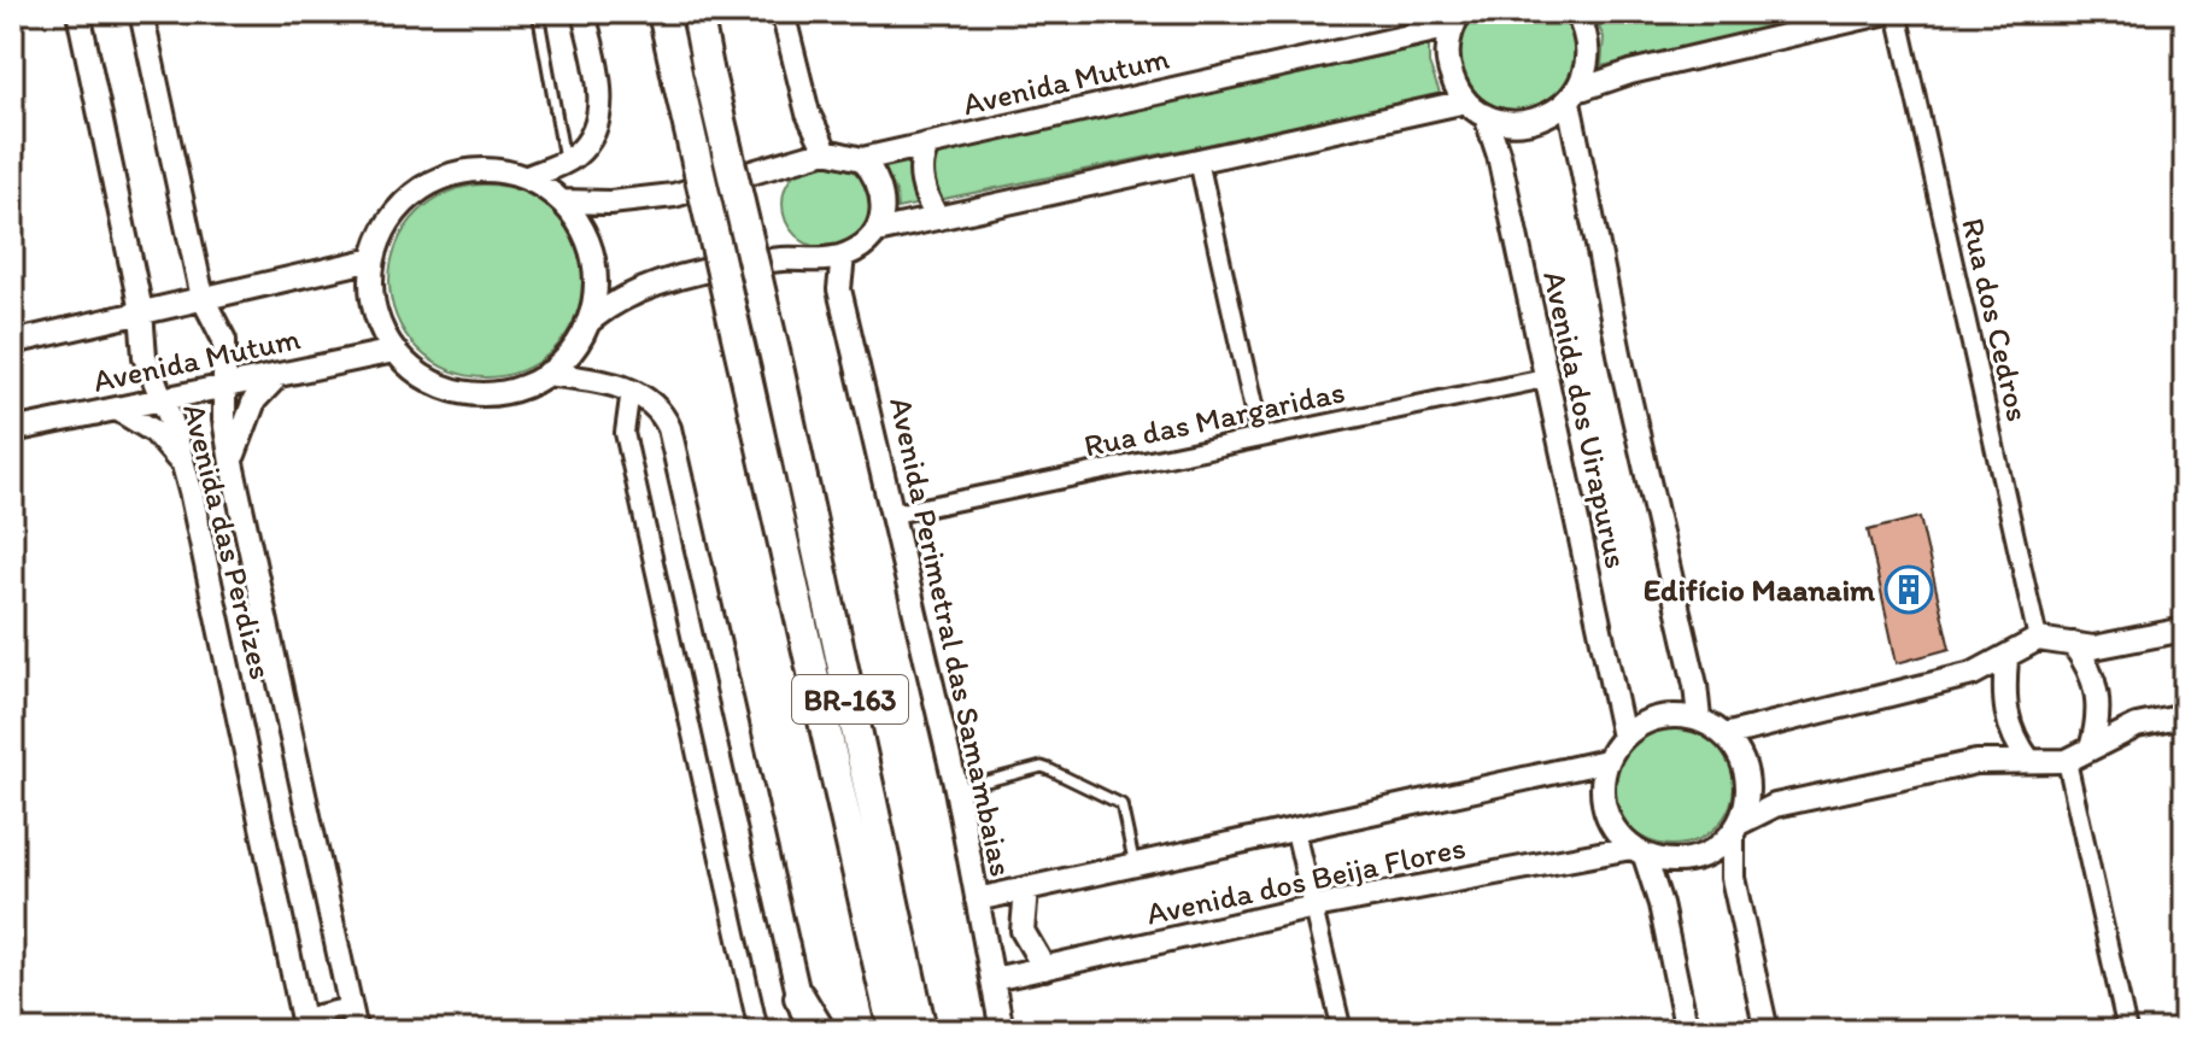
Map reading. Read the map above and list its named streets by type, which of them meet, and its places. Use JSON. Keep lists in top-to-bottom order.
{
  "streets": {
    "highway": ["BR-163"],
    "street": [
      "Avenida Mutum",
      "Rua dos Cedros",
      "Rua das Margaridas",
      "Avenida dos Uirapurus",
      "Avenida das Perdizes",
      "Avenida Perimetral das Samambaias",
      "Avenida dos Beija Flores"
    ]
  },
  "crossings": [
    ["Avenida Mutum", "Avenida das Perdizes"],
    ["Rua das Margaridas", "Avenida dos Uirapurus"],
    ["Rua das Margaridas", "Avenida Perimetral das Samambaias"],
    ["Avenida dos Uirapurus", "Avenida dos Beija Flores"],
    ["Avenida Perimetral das Samambaias", "Avenida dos Beija Flores"]
  ],
  "places": {
    "building": ["Edifício Maanaim"]
  }
}
